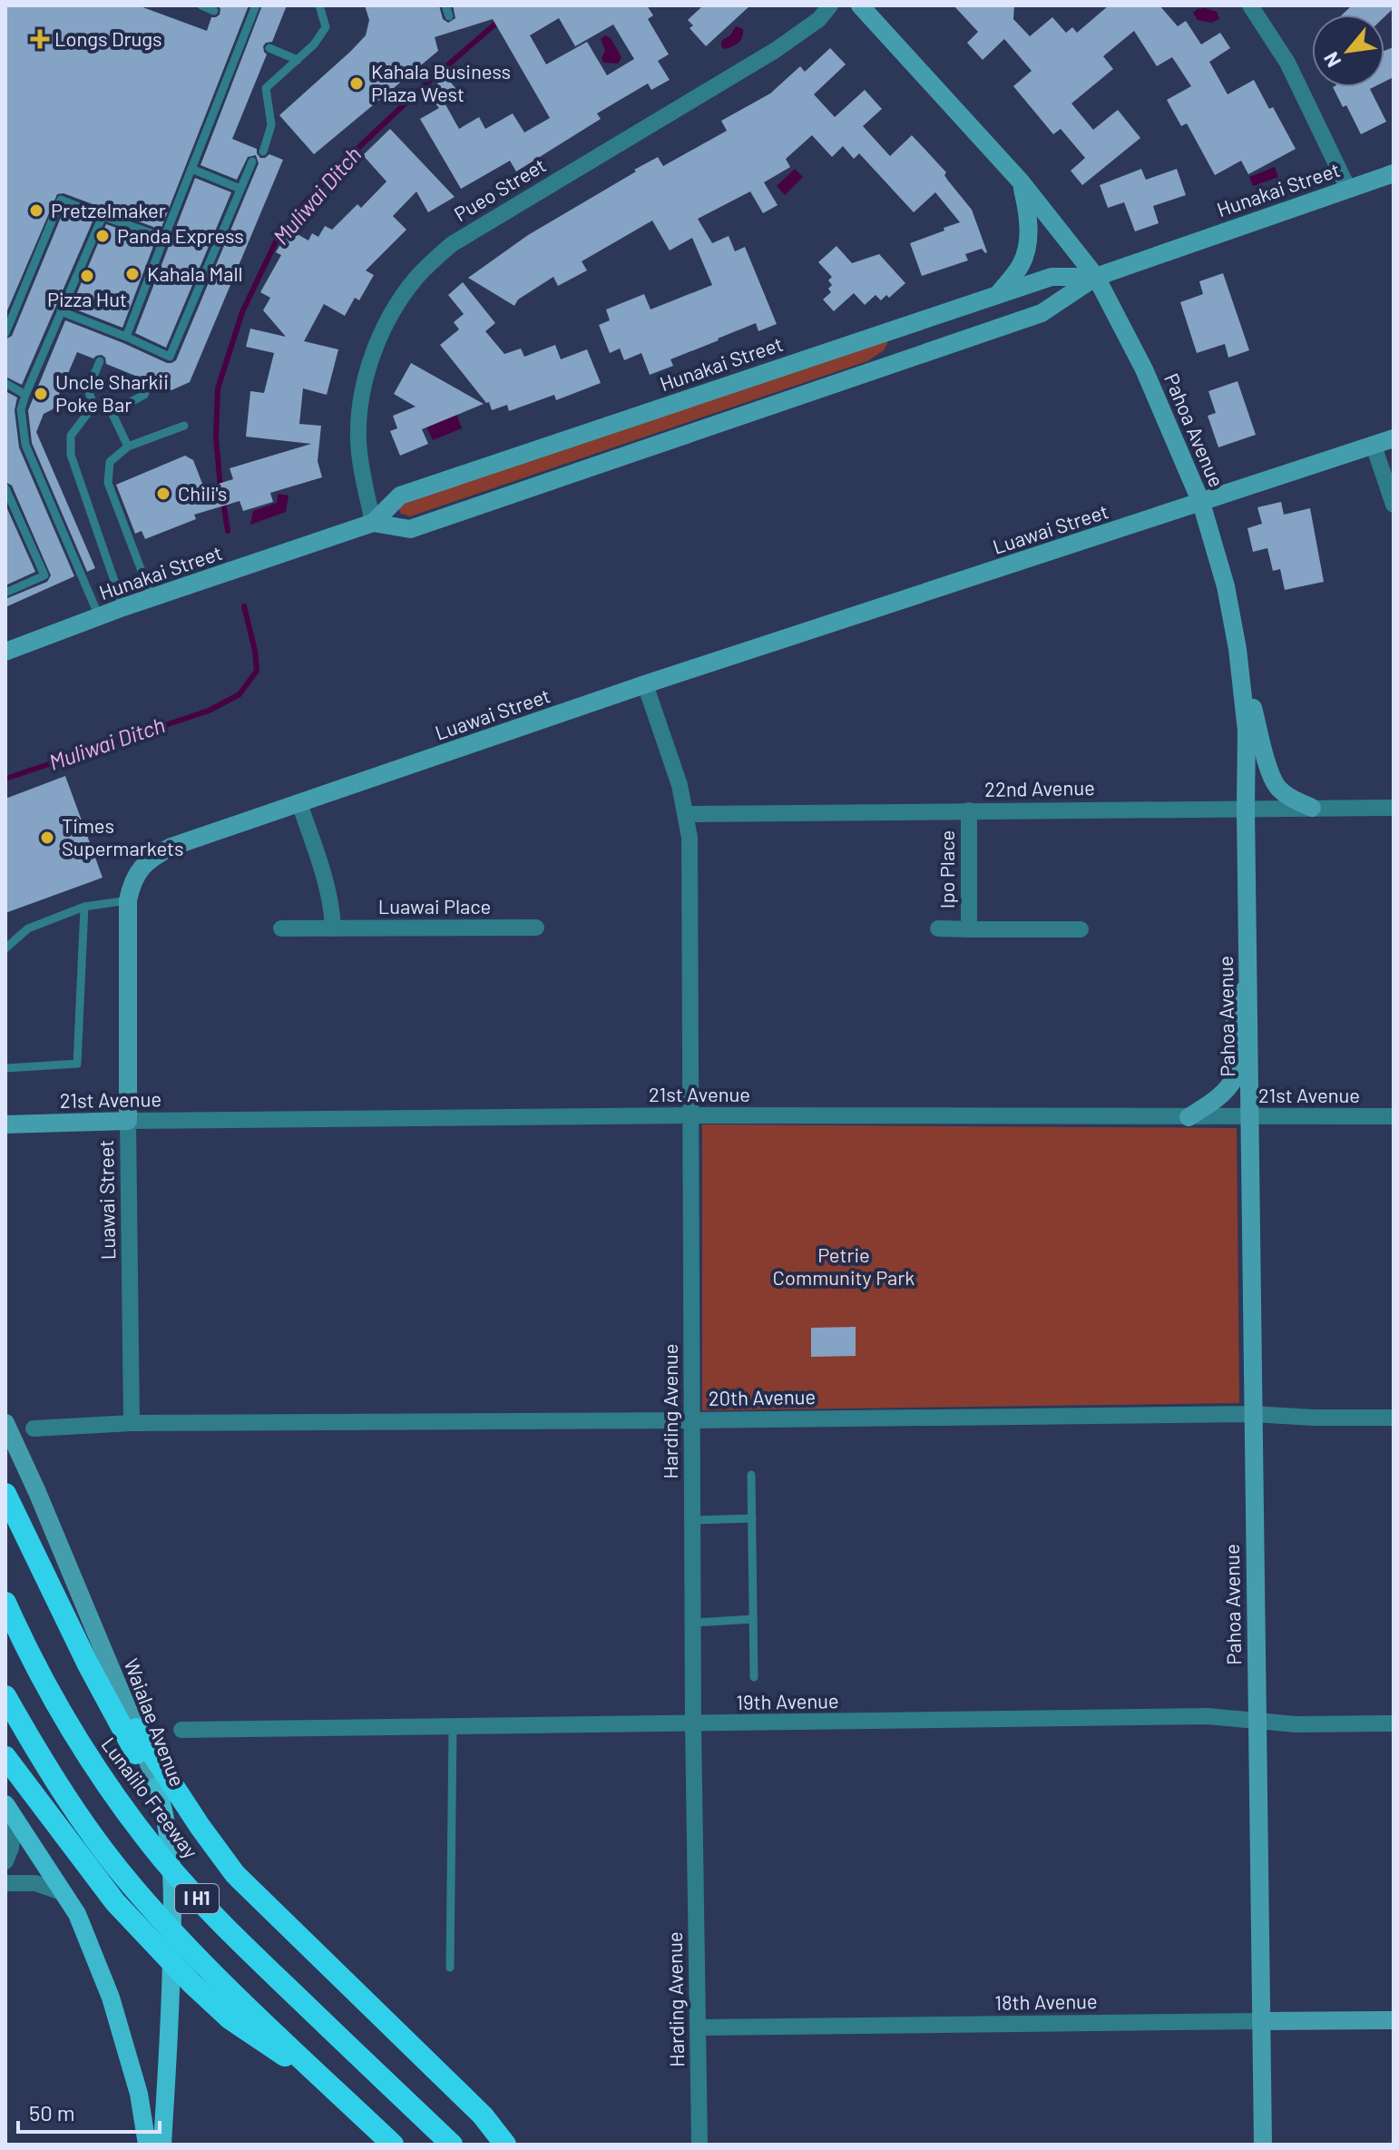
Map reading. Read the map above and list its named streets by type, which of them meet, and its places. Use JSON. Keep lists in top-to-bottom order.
{
  "streets": {
    "highway": ["Lunalilo Freeway", "I H1"],
    "main road": ["Waialae Avenue"],
    "street": [
      "Pueo Street",
      "Hunakai Street",
      "Pahoa Avenue",
      "Luawai Street",
      "22nd Avenue",
      "Ipo Place",
      "Luawai Place",
      "21st Avenue",
      "20th Avenue",
      "Harding Avenue",
      "19th Avenue",
      "18th Avenue"
    ]
  },
  "crossings": [
    ["Pueo Street", "Hunakai Street"],
    ["Hunakai Street", "Pahoa Avenue"],
    ["Pahoa Avenue", "Luawai Street"],
    ["Pahoa Avenue", "22nd Avenue"],
    ["Pahoa Avenue", "21st Avenue"],
    ["Pahoa Avenue", "20th Avenue"],
    ["Pahoa Avenue", "19th Avenue"],
    ["Pahoa Avenue", "18th Avenue"],
    ["Luawai Street", "21st Avenue"],
    ["Luawai Street", "20th Avenue"],
    ["Luawai Street", "Harding Avenue"],
    ["22nd Avenue", "Ipo Place"],
    ["22nd Avenue", "Harding Avenue"],
    ["21st Avenue", "Harding Avenue"],
    ["20th Avenue", "Harding Avenue"],
    ["Harding Avenue", "19th Avenue"],
    ["Harding Avenue", "18th Avenue"]
  ],
  "water": ["Muliwai Ditch"],
  "parks": ["Petrie Community Park"],
  "places": {
    "health": ["Longs Drugs"],
    "other": [
      "Kahala Business Plaza West",
      "Pretzelmaker",
      "Panda Express",
      "Kahala Mall",
      "Pizza Hut",
      "Uncle Sharkii Poke Bar",
      "Chili's",
      "Times Supermarkets"
    ]
  },
  "scale_bar": "50 m",
  "north": "bottom left"
}
